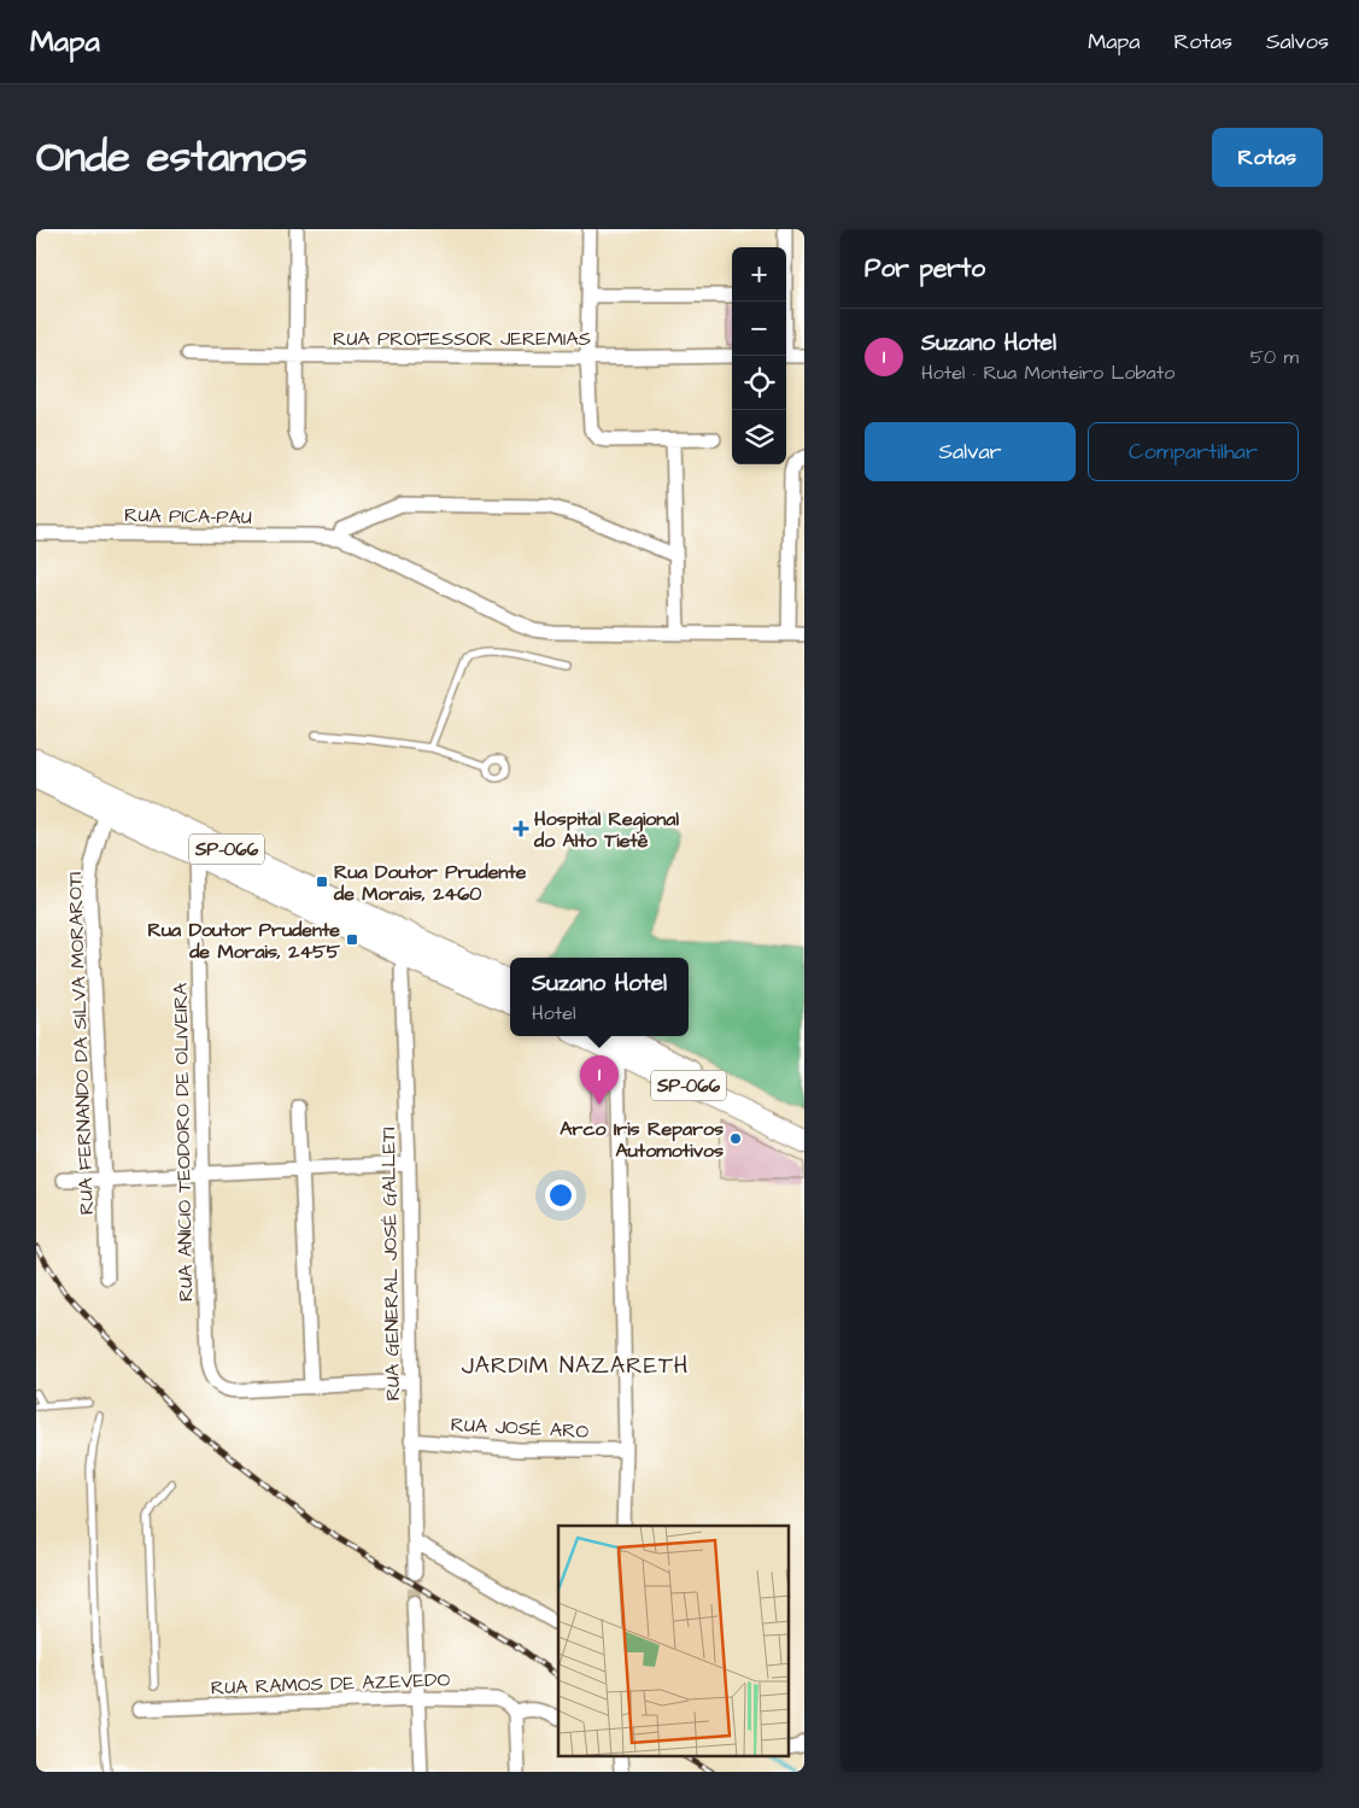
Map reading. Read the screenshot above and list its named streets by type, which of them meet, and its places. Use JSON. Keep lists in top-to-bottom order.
{
  "streets": {
    "highway": ["SP-066"],
    "street": [
      "RUA PROFESSOR JEREMIAS",
      "RUA PICA-PAU",
      "RUA FERNANDO DA SILVA MORAROTI",
      "RUA ANICIO TEODORO DE OLIVEIRA",
      "RUA GENERAL JOSÉ GALLETI",
      "RUA JOSÉ ARO",
      "RUA RAMOS DE AZEVEDO"
    ]
  },
  "crossings": [
    ["SP-066", "RUA FERNANDO DA SILVA MORAROTI"],
    ["SP-066", "RUA ANICIO TEODORO DE OLIVEIRA"],
    ["SP-066", "RUA GENERAL JOSÉ GALLETI"],
    ["RUA GENERAL JOSÉ GALLETI", "RUA JOSÉ ARO"]
  ],
  "districts": ["JARDIM NAZARETH"],
  "places": {
    "health": ["Hospital Regional do Alto Tietê"],
    "transit": ["Rua Doutor Prudente de Morais, 2460", "Rua Doutor Prudente de Morais, 2455"],
    "other": ["Arco Iris Reparos Automotivos"]
  },
  "page": {
    "header": "Mapa",
    "nav": ["Mapa", "Rotas", "Salvos"],
    "title": "Onde estamos",
    "buttons": [
      "Rotas",
      ["Salvar", "Compartilhar"]
    ],
    "heading": "Por perto",
    "map_buttons": ["+", "−"],
    "list": [
      {
        "mark": "1",
        "name": "Suzano Hotel",
        "note": "Hotel · Rua Monteiro Lobato",
        "value": "50 m"
      }
    ],
    "popup": ["Suzano Hotel", "Hotel"],
    "pins": "1"
  }
}
